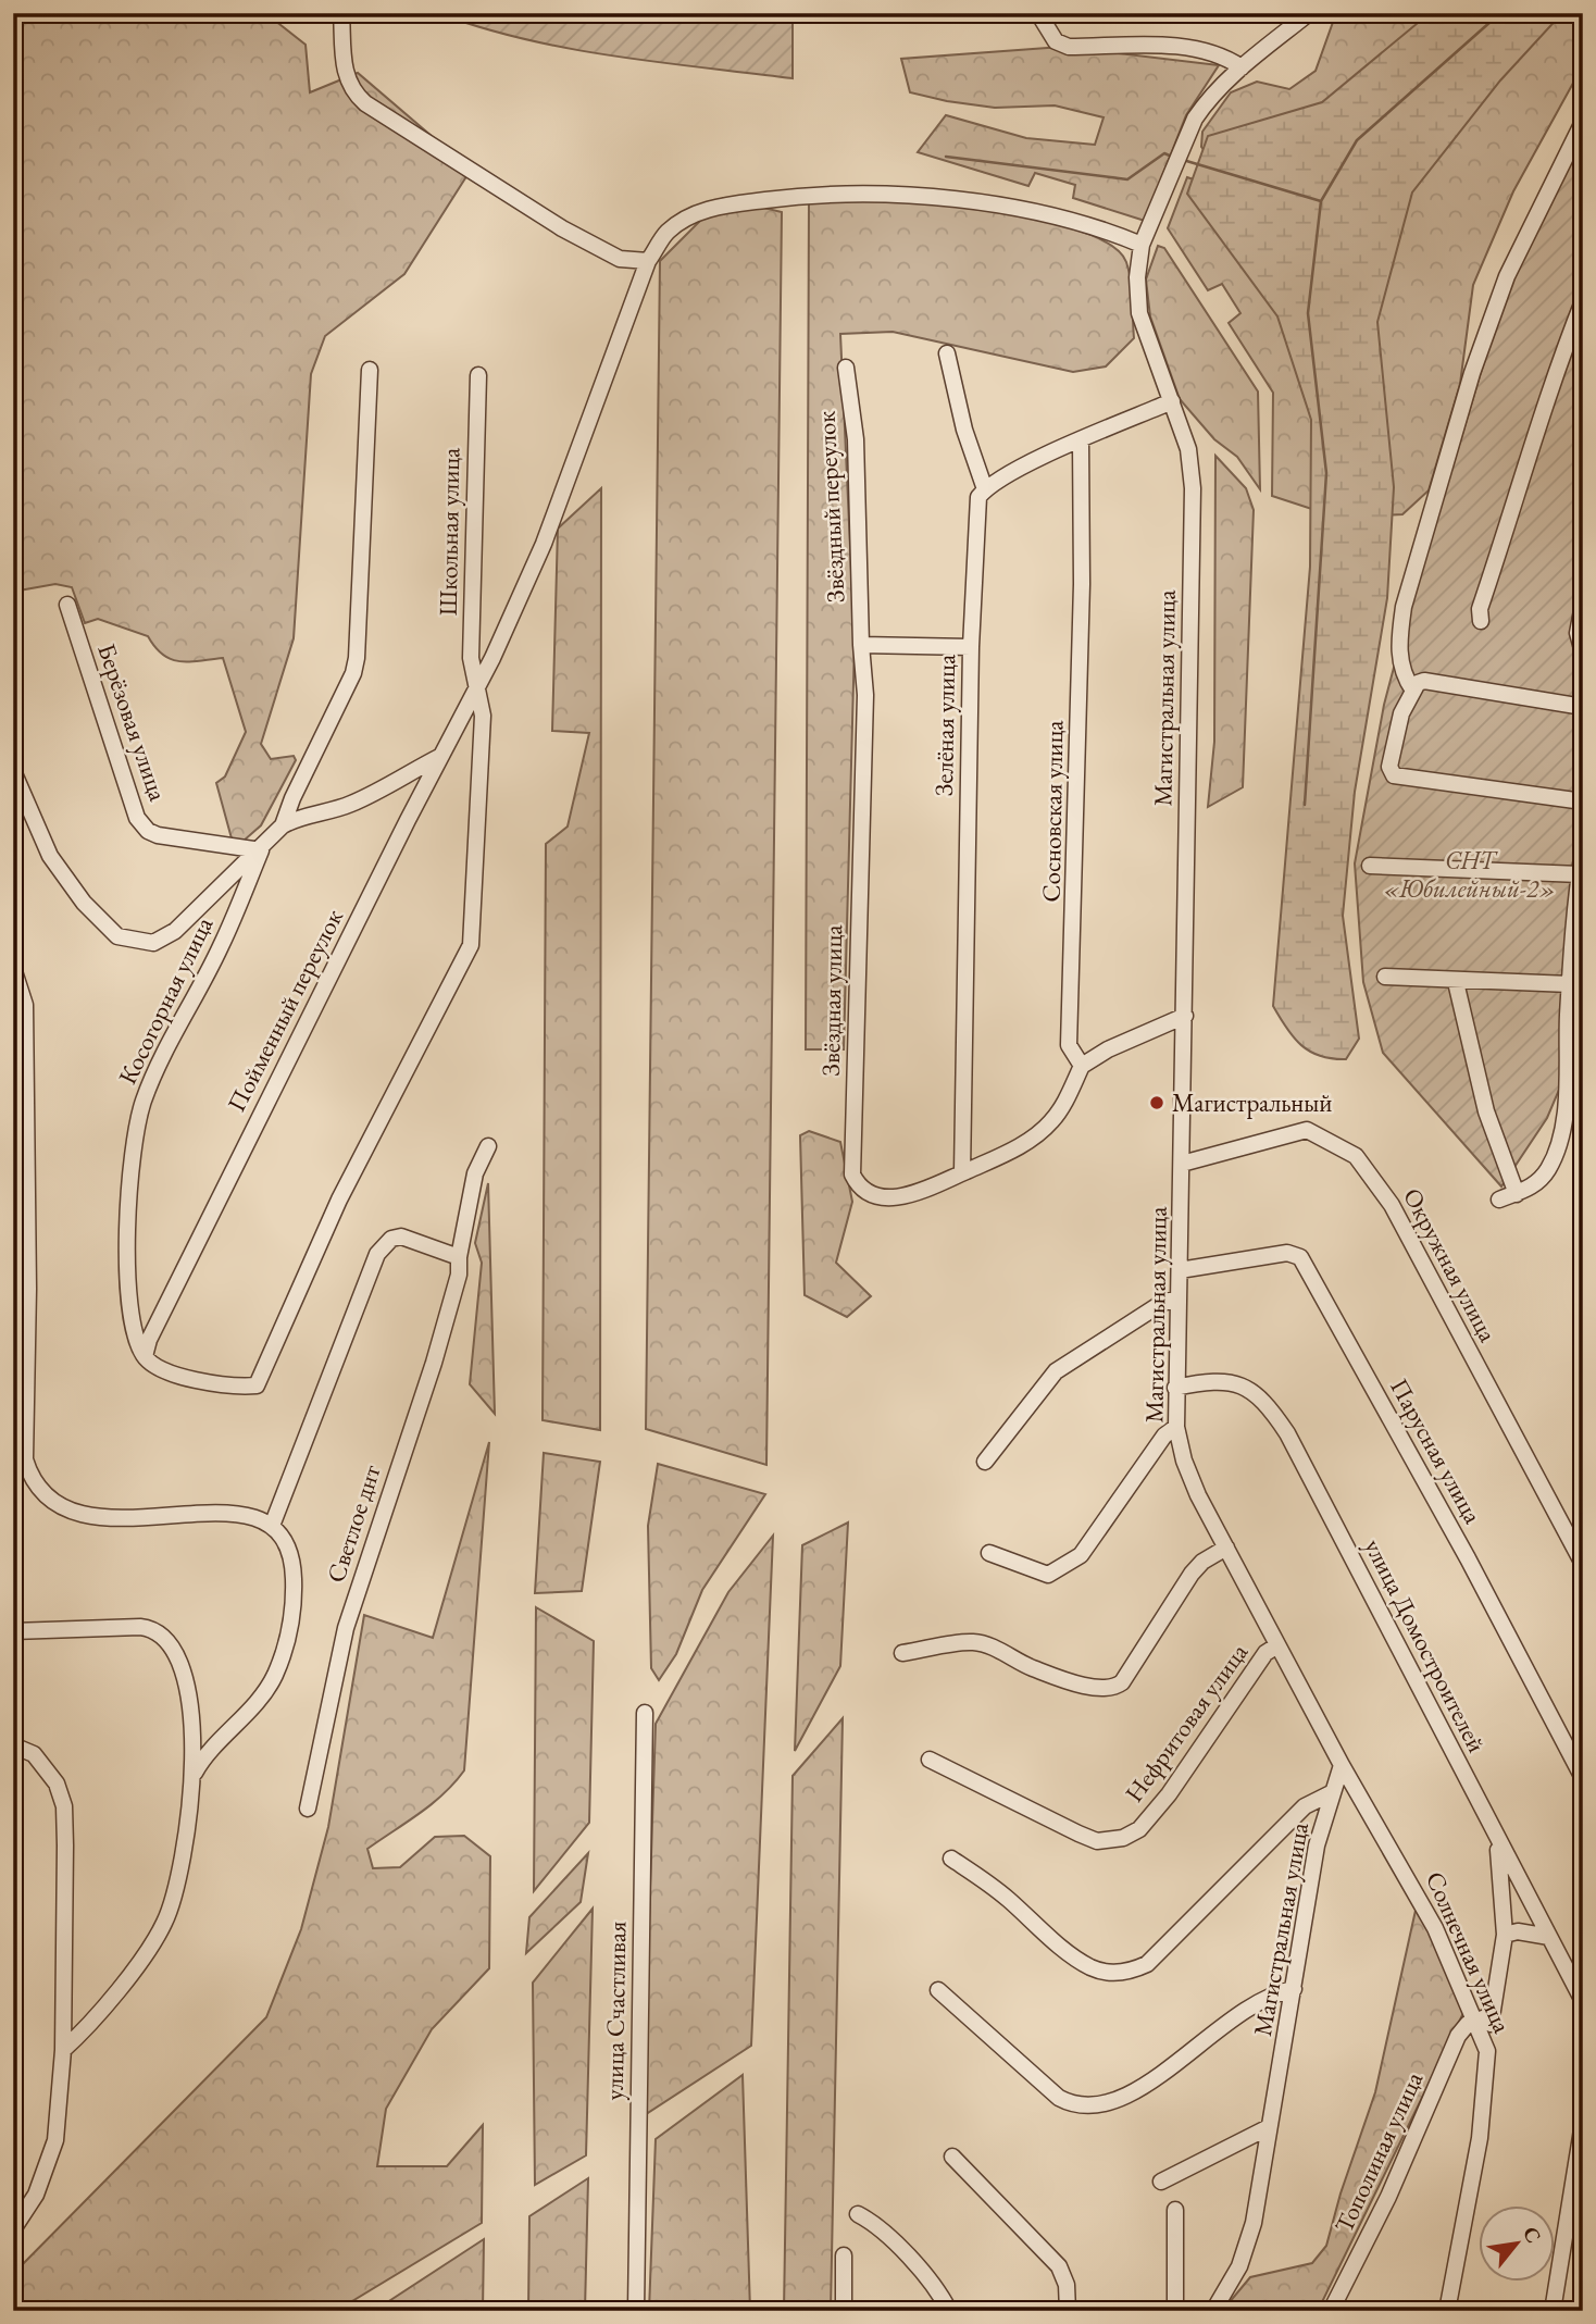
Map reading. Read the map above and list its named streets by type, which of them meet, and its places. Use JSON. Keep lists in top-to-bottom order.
{
  "streets": {
    "street": [
      "Звёздный переулок",
      "Школьная улица",
      "Магистральная улица",
      "Берёзовая улица",
      "Зелёная улица",
      "Сосновская улица",
      "Косогорная улица",
      "Звёздная улица",
      "Пойменный переулок",
      "Окружная улица",
      "Парусная улица",
      "Светлое днт",
      "улица Домостроителей",
      "Нефритовая улица",
      "Солнечная улица",
      "улица Счастливая",
      "Тополиная улица"
    ]
  },
  "crossings": [
    ["Звёздный переулок", "Звёздная улица"],
    ["Школьная улица", "Косогорная улица"],
    ["Школьная улица", "Пойменный переулок"],
    ["Магистральная улица", "Пойменный переулок"],
    ["Магистральная улица", "Окружная улица"],
    ["Магистральная улица", "Парусная улица"],
    ["Магистральная улица", "улица Домостроителей"],
    ["Магистральная улица", "Нефритовая улица"],
    ["Магистральная улица", "Солнечная улица"],
    ["Берёзовая улица", "Косогорная улица"],
    ["Зелёная улица", "Звёздная улица"],
    ["Сосновская улица", "Звёздная улица"],
    ["Косогорная улица", "Пойменный переулок"],
    ["Солнечная улица", "Тополиная улица"]
  ],
  "parks": ["СНТ «Юбилейный-2»"],
  "places": ["Магистральный"],
  "north": "top right"
}
